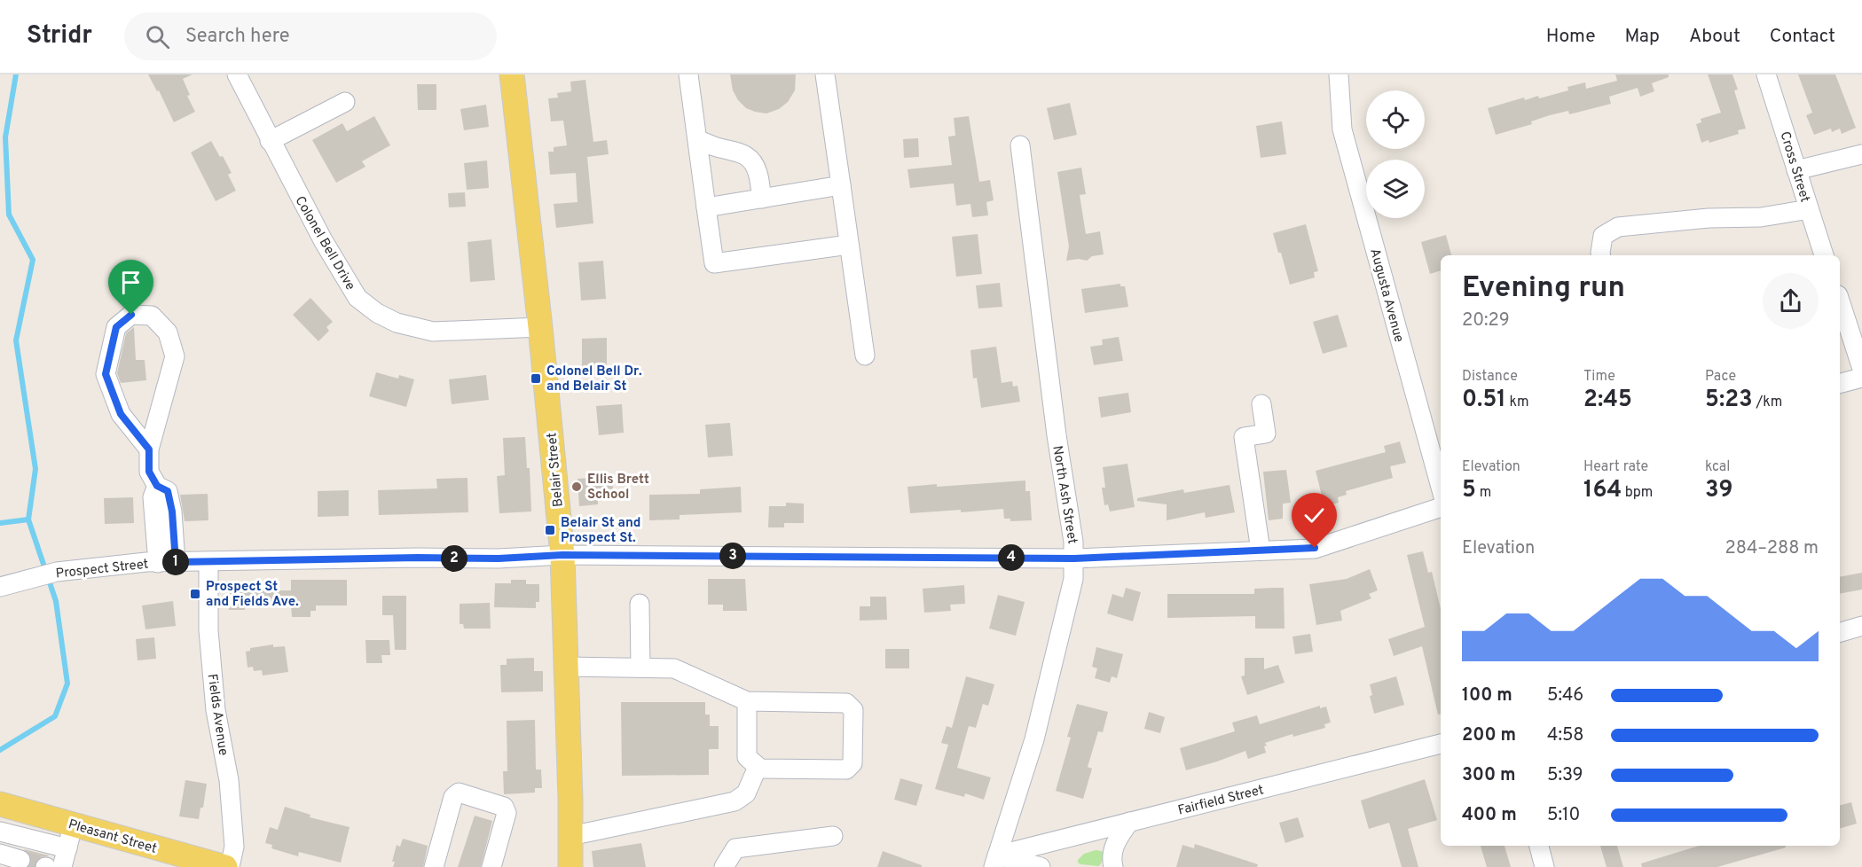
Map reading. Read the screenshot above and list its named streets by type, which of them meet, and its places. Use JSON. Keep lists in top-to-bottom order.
{
  "streets": {
    "main road": ["Belair Street", "Pleasant Street"],
    "street": [
      "Cross Street",
      "Colonel Bell Drive",
      "Augusta Avenue",
      "North Ash Street",
      "Prospect Street",
      "Fields Avenue",
      "Fairfield Street"
    ]
  },
  "crossings": [
    ["Colonel Bell Drive", "Belair Street"],
    ["Belair Street", "Prospect Street"],
    ["North Ash Street", "Prospect Street"],
    ["North Ash Street", "Fairfield Street"],
    ["Prospect Street", "Fields Avenue"]
  ],
  "places": {
    "transit": ["Colonel Bell Dr. and Belair St", "Belair St and Prospect St.", "Prospect St and Fields Ave."],
    "other": ["Ellis Brett School"]
  },
  "page": {
    "header": "Stridr",
    "search": "Search here",
    "nav": [
      "Home",
      "Map",
      "About",
      "Contact"
    ],
    "heading": ["Evening run", "20:29"],
    "stats": [
      ["Distance", "0.51 km"],
      ["Time", "2:45"],
      ["Pace", "5:23 /km"],
      ["Elevation", "5 m"],
      ["Heart rate", "164 bpm"],
      ["kcal", "39"]
    ],
    "chart": ["Elevation", "284–288 m"],
    "pins": [
      "3",
      "4",
      "2",
      "1"
    ],
    "list": [
      {
        "name": "100 m",
        "note": "5:46"
      },
      {
        "name": "200 m",
        "note": "4:58"
      },
      {
        "name": "300 m",
        "note": "5:39"
      },
      {
        "name": "400 m",
        "note": "5:10"
      }
    ]
  }
}
